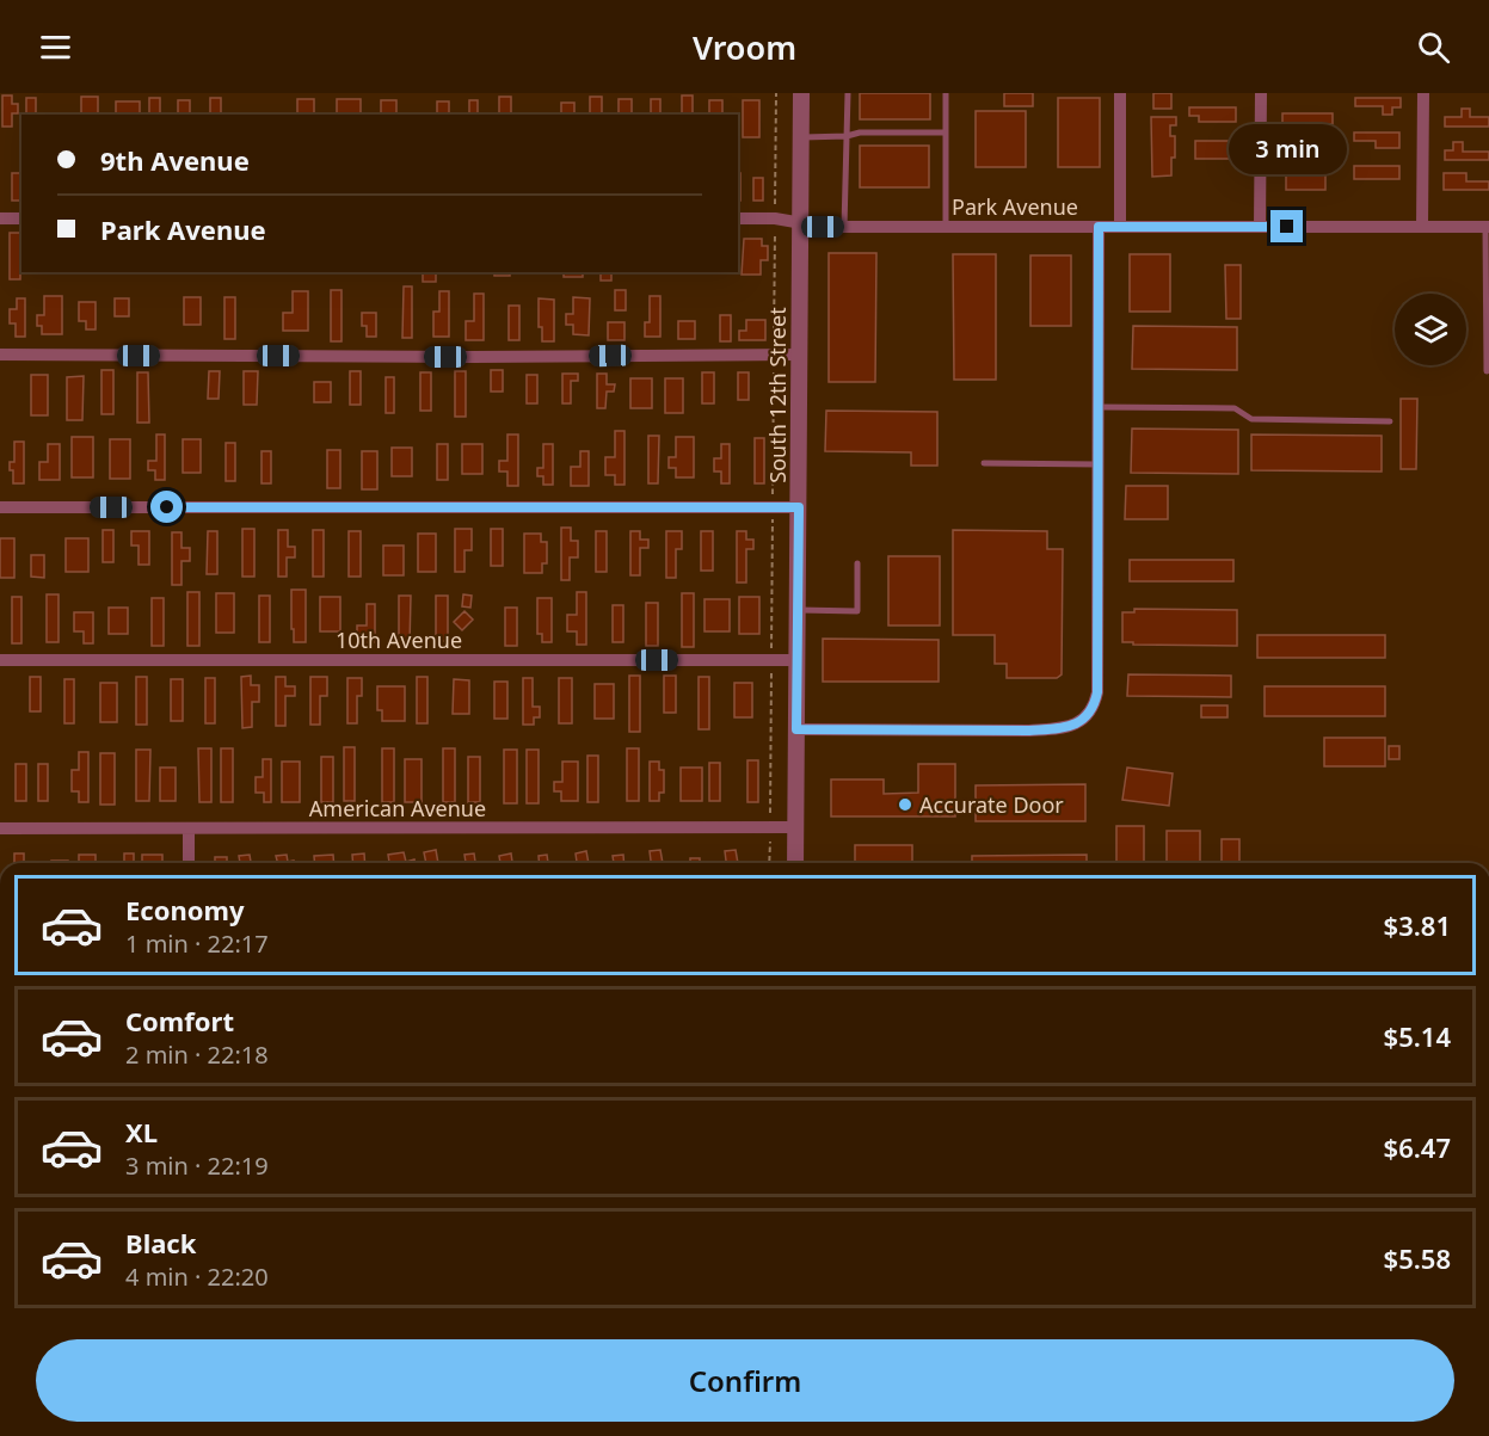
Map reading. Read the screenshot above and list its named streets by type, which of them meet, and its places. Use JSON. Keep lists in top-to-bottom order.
{
  "streets": {
    "street": [
      "Park Avenue",
      "South 12th Street",
      "10th Avenue",
      "American Avenue"
    ]
  },
  "crossings": [
    ["Park Avenue", "South 12th Street"],
    ["South 12th Street", "10th Avenue"],
    ["South 12th Street", "American Avenue"]
  ],
  "places": ["Accurate Door"],
  "page": {
    "header": "Vroom",
    "banner": ["9th Avenue", "Park Avenue"],
    "bubble": "3 min",
    "list": [
      {
        "name": "Economy",
        "note": "1 min · 22:17",
        "value": "$3.81"
      },
      {
        "name": "Comfort",
        "note": "2 min · 22:18",
        "value": "$5.14"
      },
      {
        "name": "XL",
        "note": "3 min · 22:19",
        "value": "$6.47"
      },
      {
        "name": "Black",
        "note": "4 min · 22:20",
        "value": "$5.58"
      }
    ],
    "buttons": "Confirm"
  }
}
